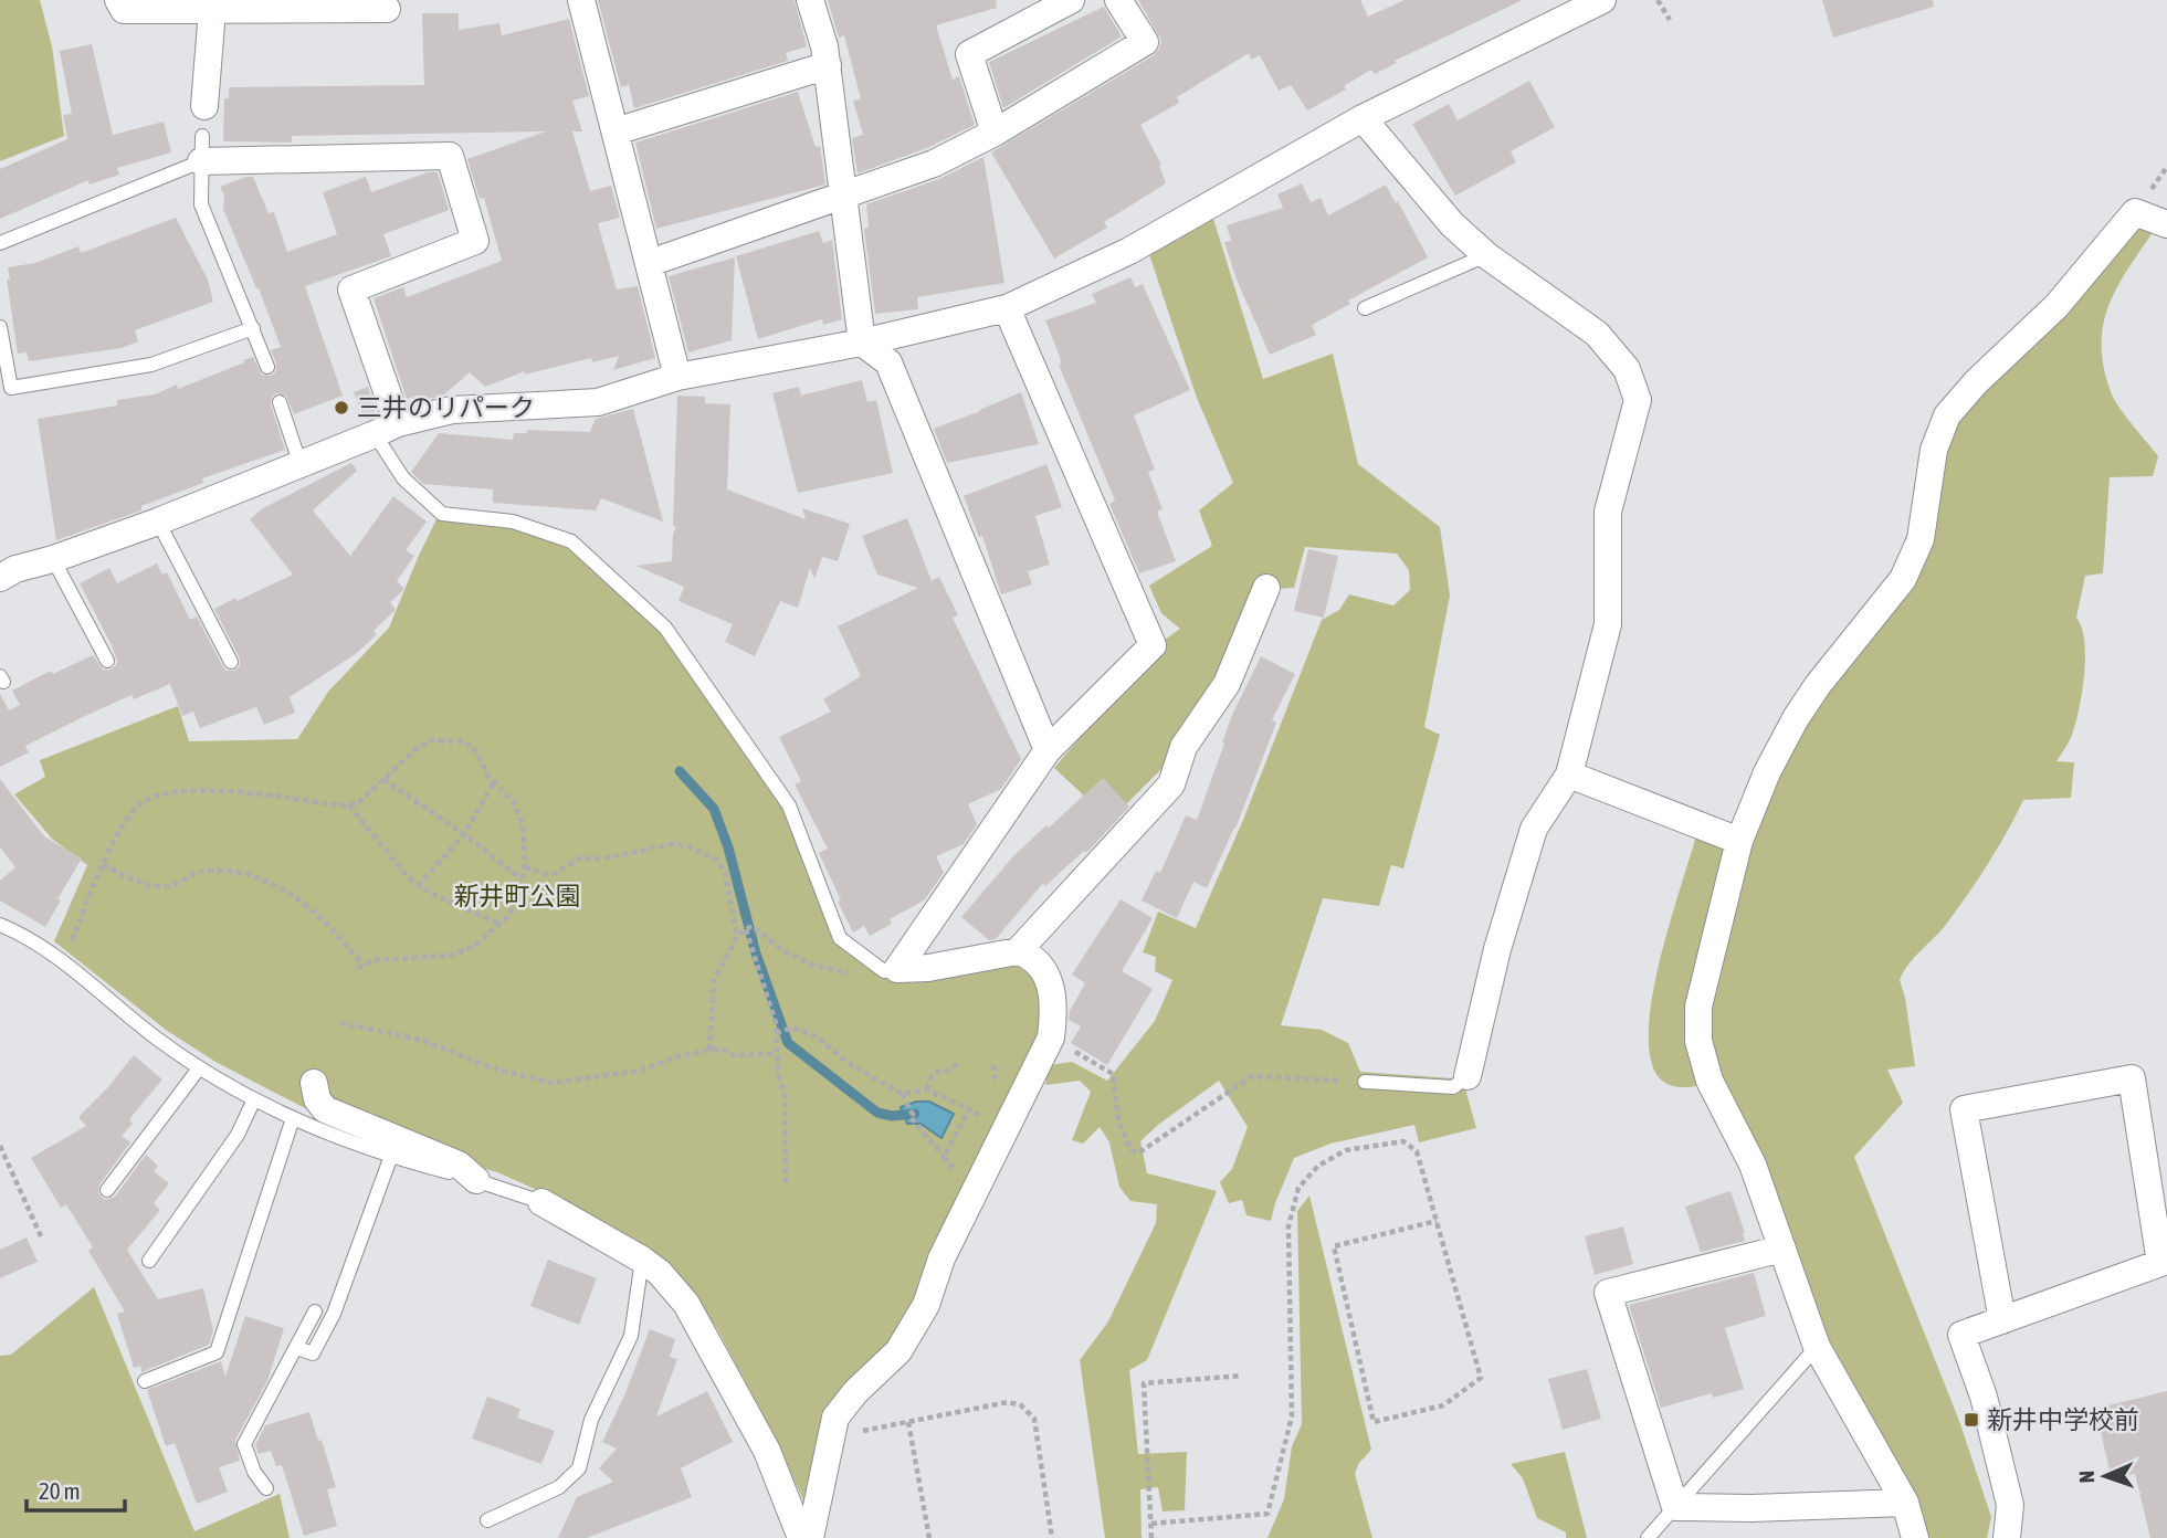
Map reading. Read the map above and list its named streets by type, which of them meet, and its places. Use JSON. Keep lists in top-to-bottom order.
{
  "parks": ["新井町公園"],
  "places": {
    "other": ["三井のリパーク"],
    "transit": ["新井中学校前"]
  },
  "scale_bar": "20 m",
  "north": "left"
}
